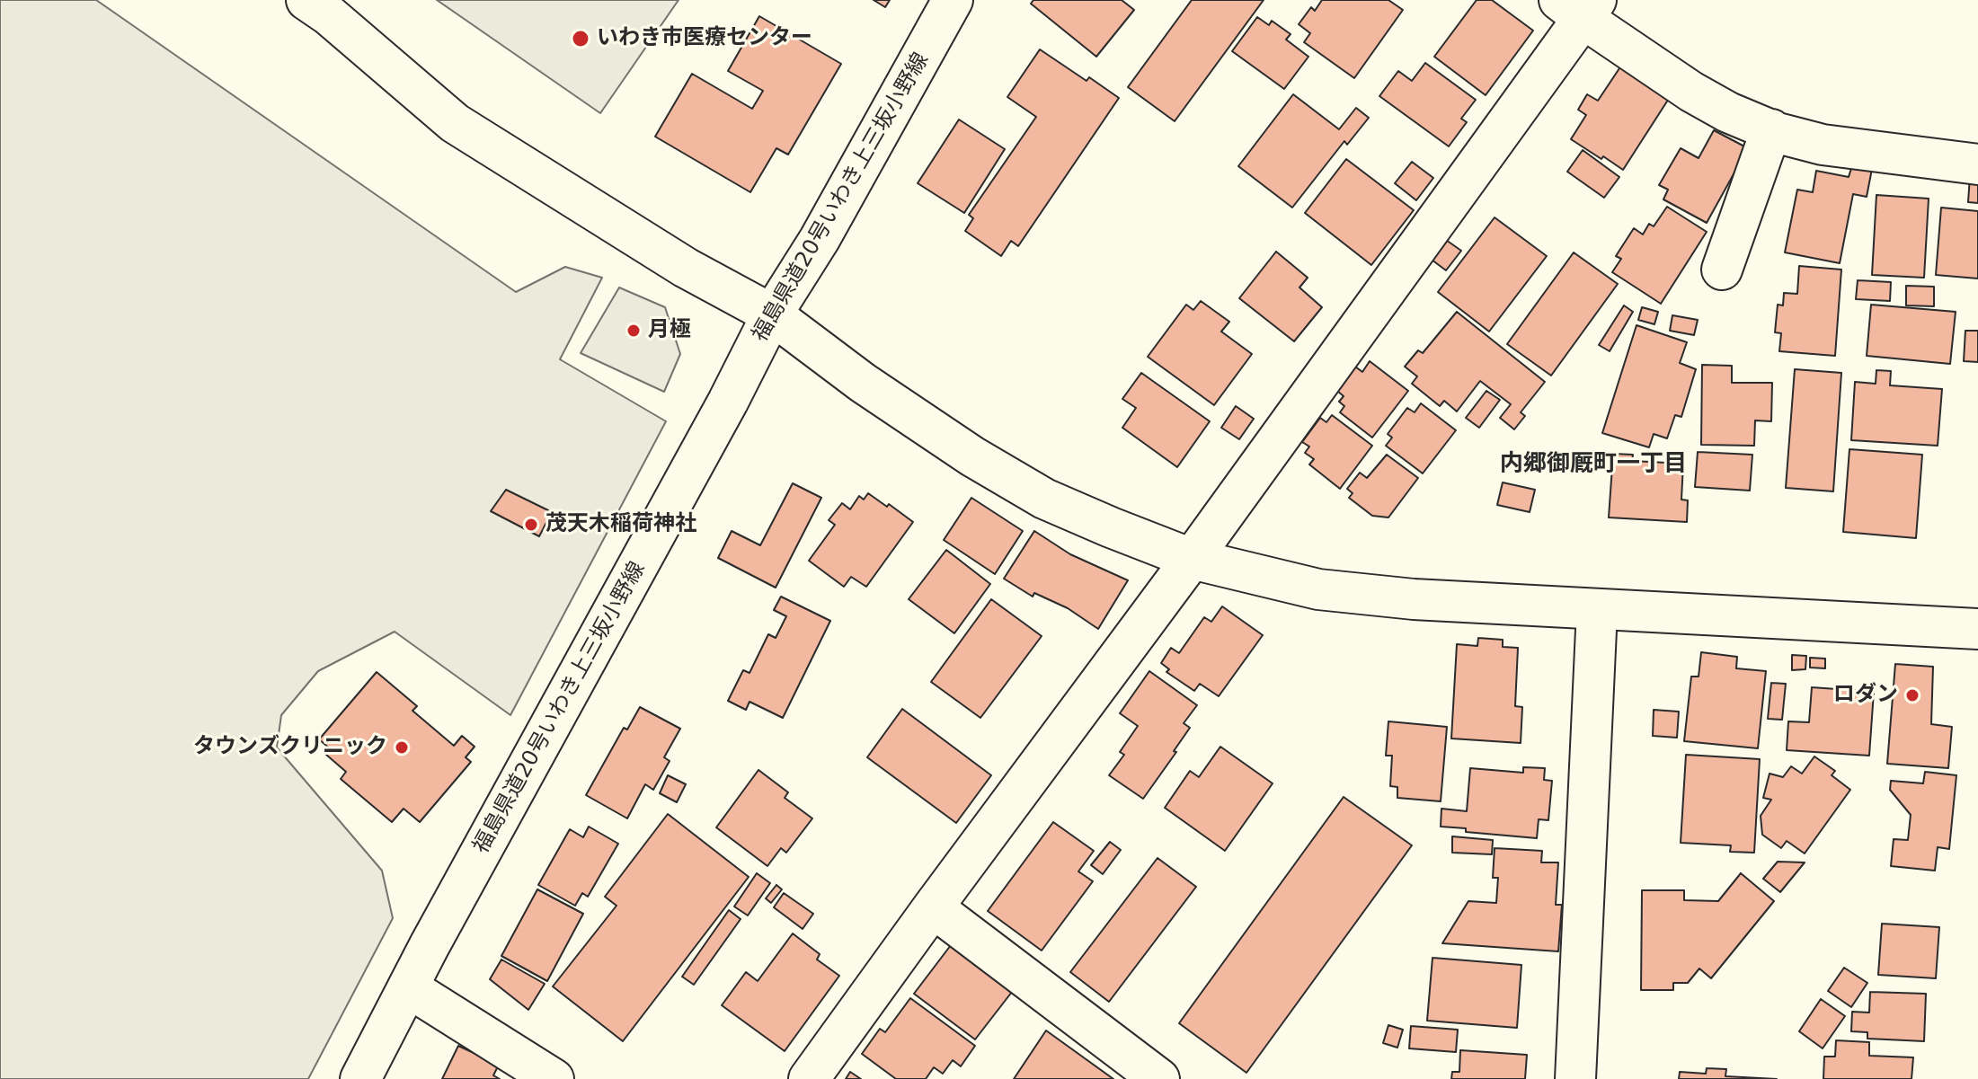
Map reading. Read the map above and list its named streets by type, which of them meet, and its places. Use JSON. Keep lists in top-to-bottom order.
{
  "streets": {
    "street": ["福島県道20号いわき上三坂小野線"]
  },
  "districts": ["内郷御厩町一丁目"],
  "places": [
    "いわき市医療センター",
    "月極",
    "茂天木稲荷神社",
    "ロダン",
    "タウンズクリニック"
  ]
}
